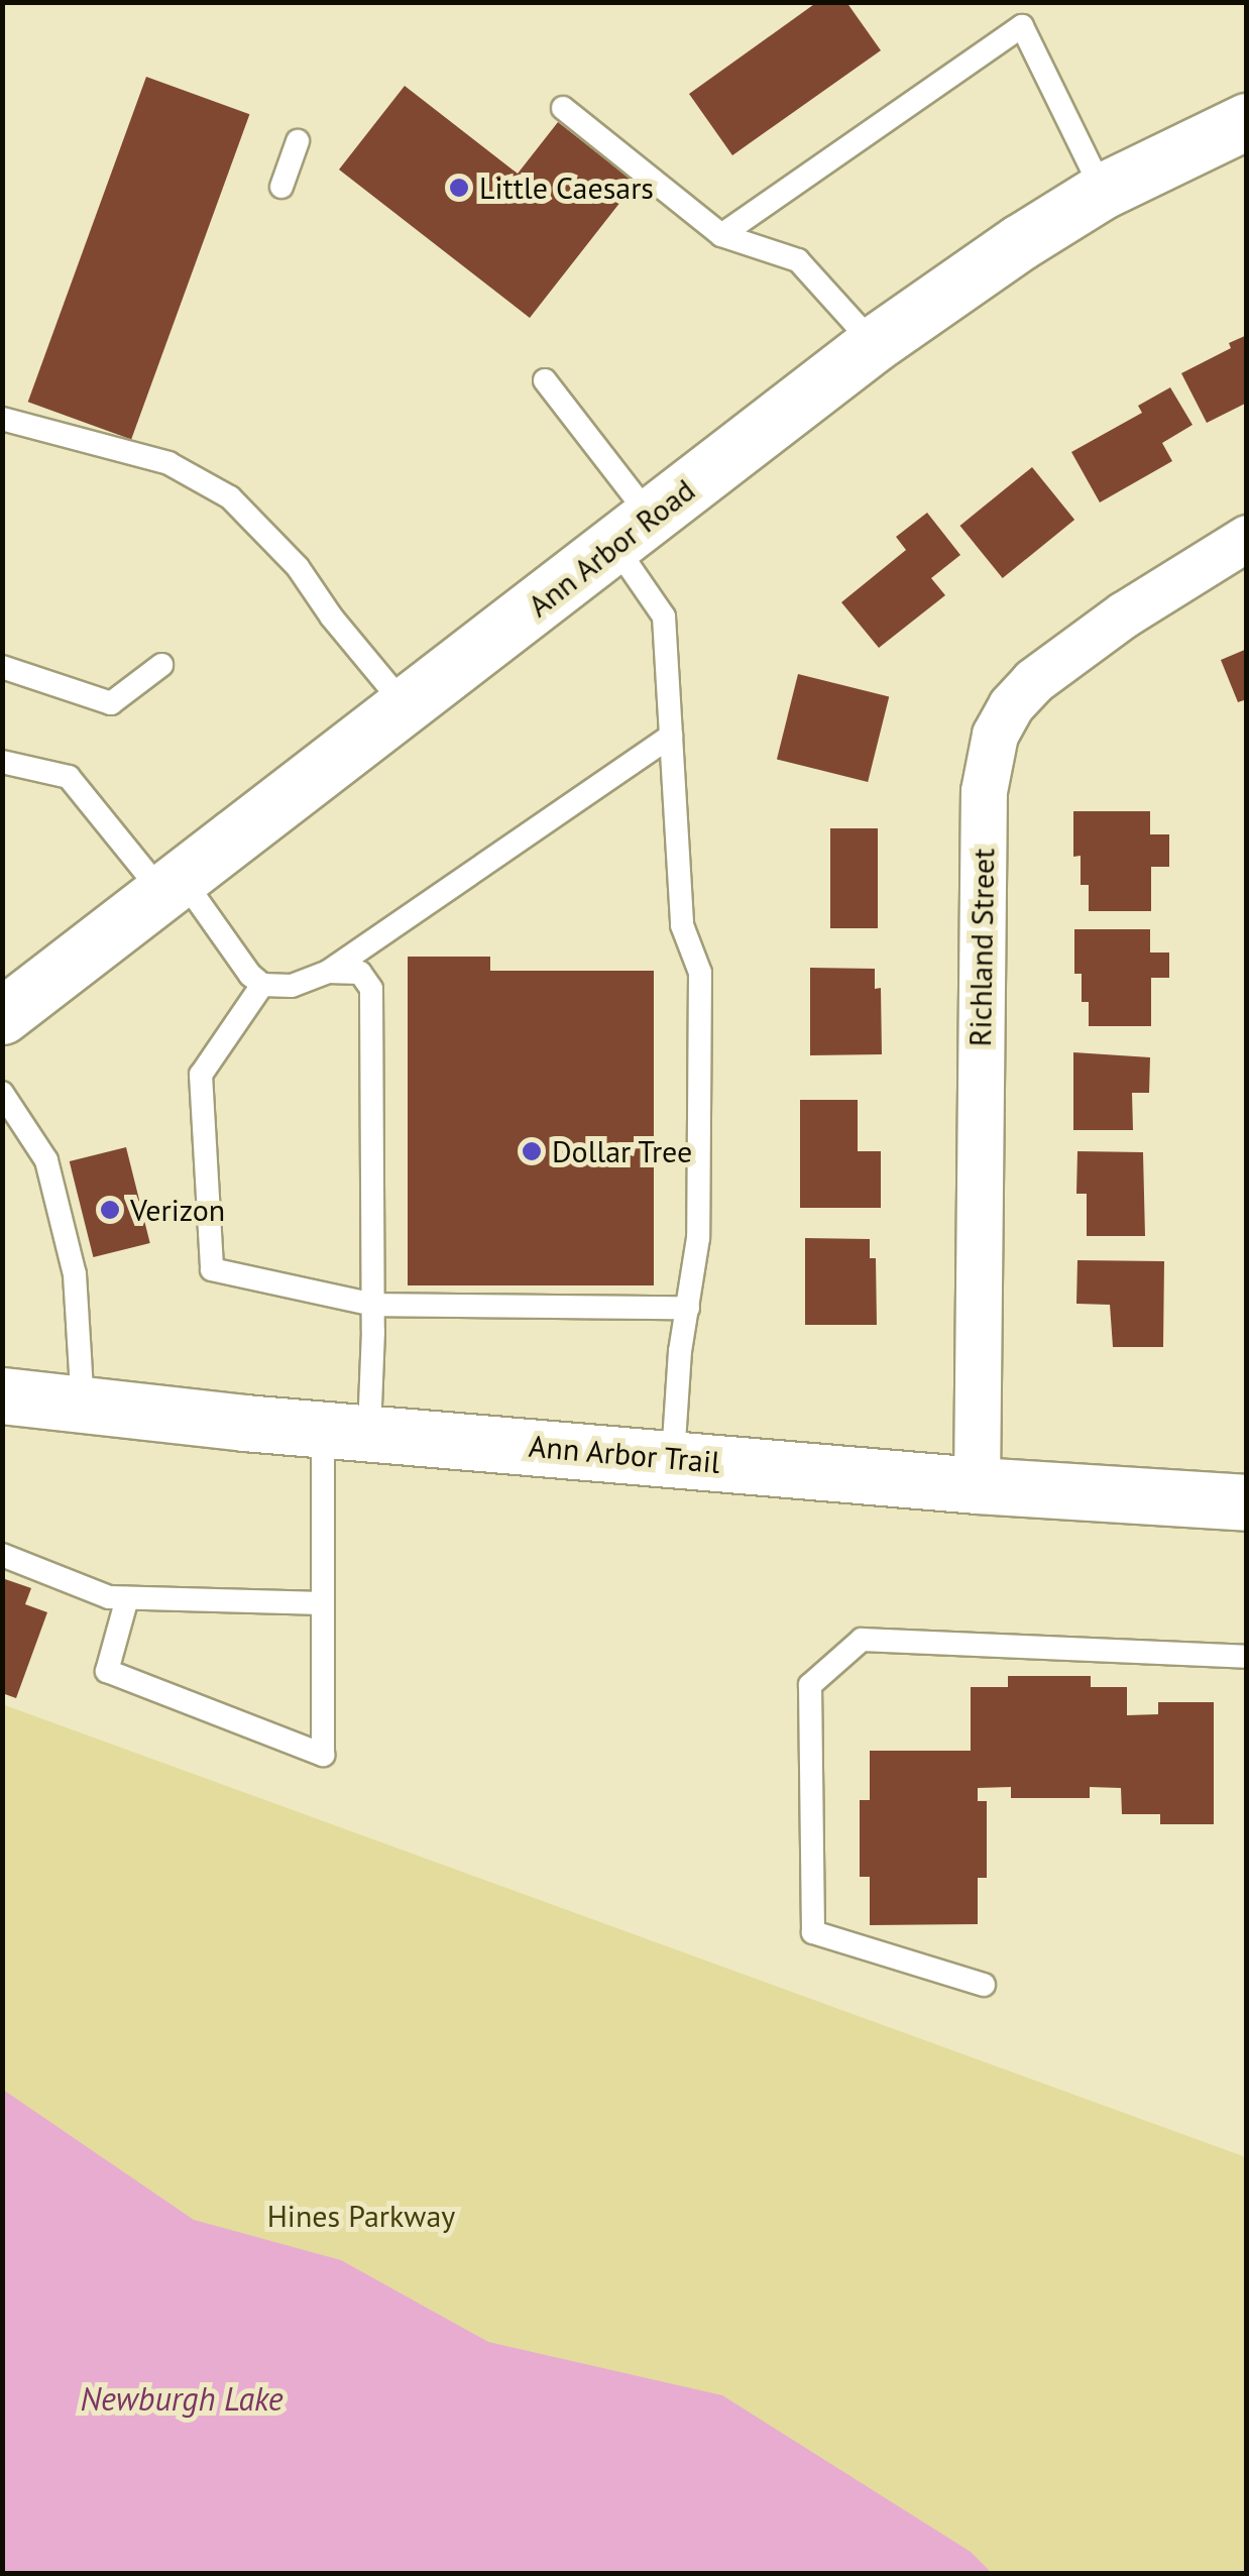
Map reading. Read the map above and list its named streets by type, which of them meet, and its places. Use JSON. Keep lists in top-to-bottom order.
{
  "streets": {
    "main road": ["Ann Arbor Road", "Ann Arbor Trail"],
    "street": ["Richland Street"]
  },
  "crossings": [
    ["Richland Street", "Ann Arbor Trail"]
  ],
  "water": ["Newburgh Lake"],
  "parks": ["Hines Parkway"],
  "places": ["Little Caesars", "Dollar Tree", "Verizon"]
}
